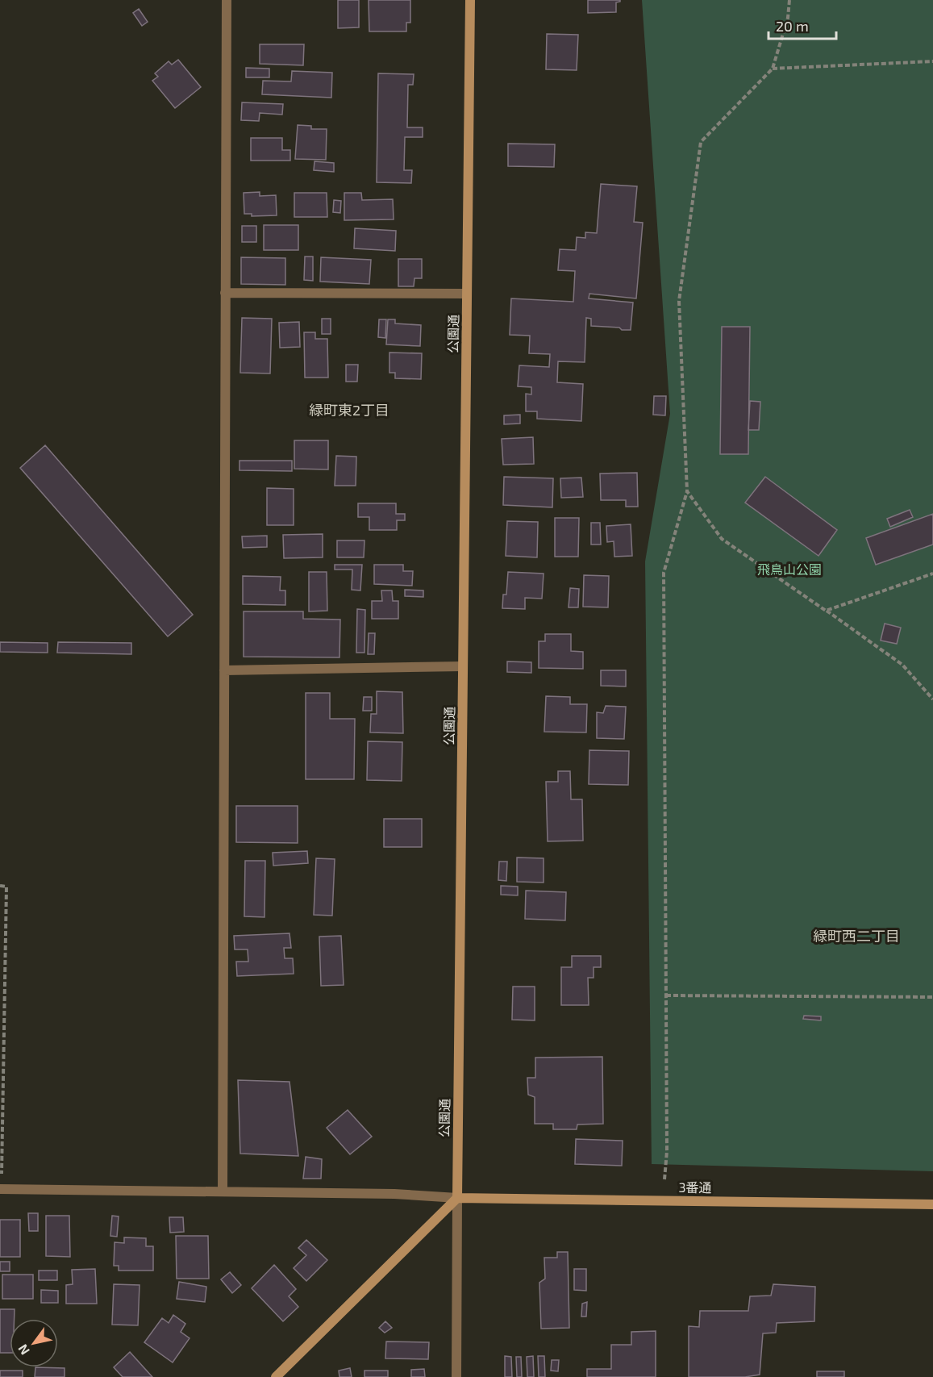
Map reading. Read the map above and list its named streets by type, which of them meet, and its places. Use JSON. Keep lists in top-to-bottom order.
{
  "streets": {
    "street": ["公園通", "3番通"]
  },
  "crossings": [
    ["公園通", "3番通"]
  ],
  "districts": ["緑町東2丁目", "緑町西二丁目"],
  "parks": ["飛鳥山公園"],
  "scale_bar": "20 m",
  "north": "bottom left"
}
